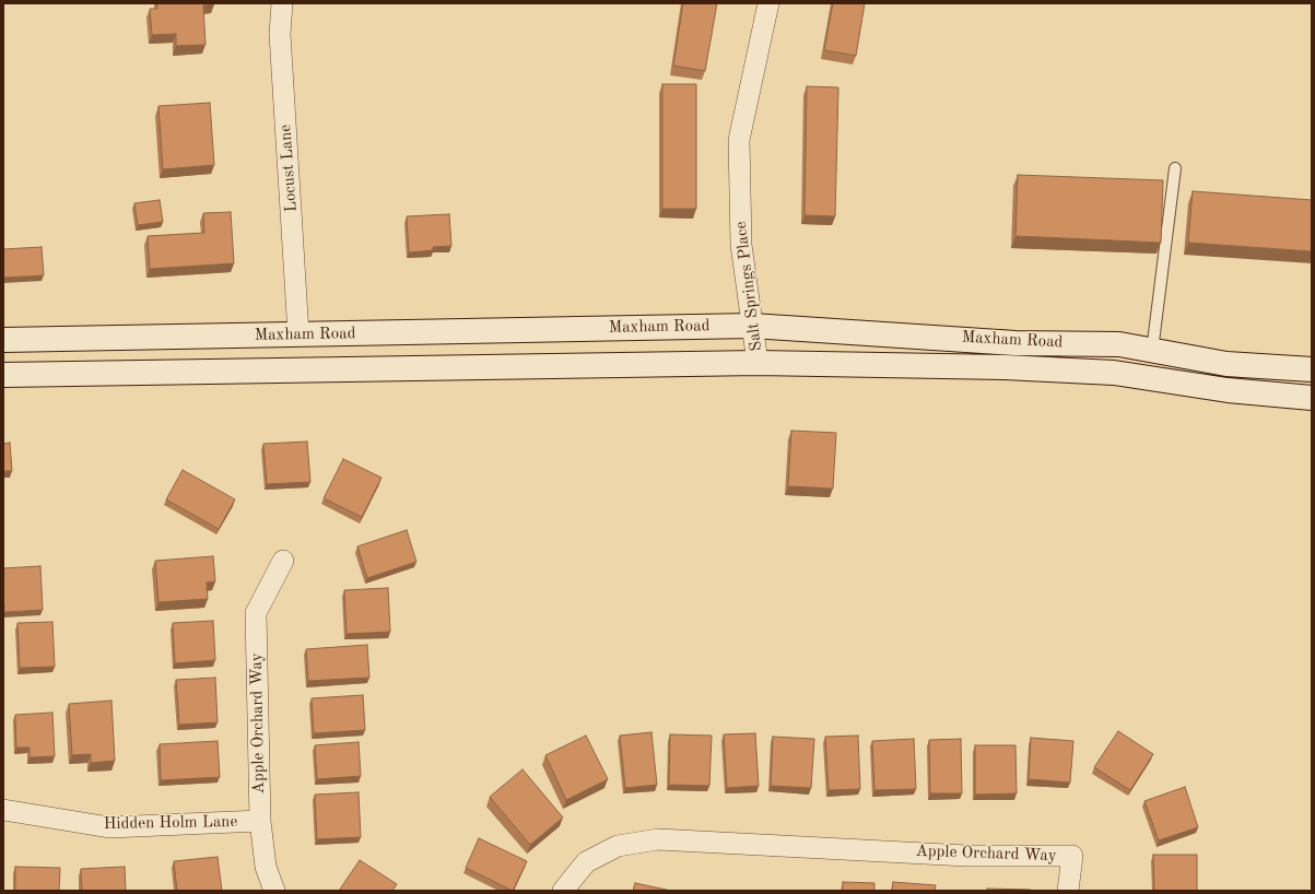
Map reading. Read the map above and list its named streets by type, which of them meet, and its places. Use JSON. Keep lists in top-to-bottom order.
{
  "streets": {
    "main road": ["Maxham Road"],
    "street": [
      "Locust Lane",
      "Salt Springs Place",
      "Apple Orchard Way",
      "Hidden Holm Lane"
    ]
  },
  "crossings": [
    ["Locust Lane", "Maxham Road"],
    ["Salt Springs Place", "Maxham Road"],
    ["Apple Orchard Way", "Hidden Holm Lane"]
  ]
}
